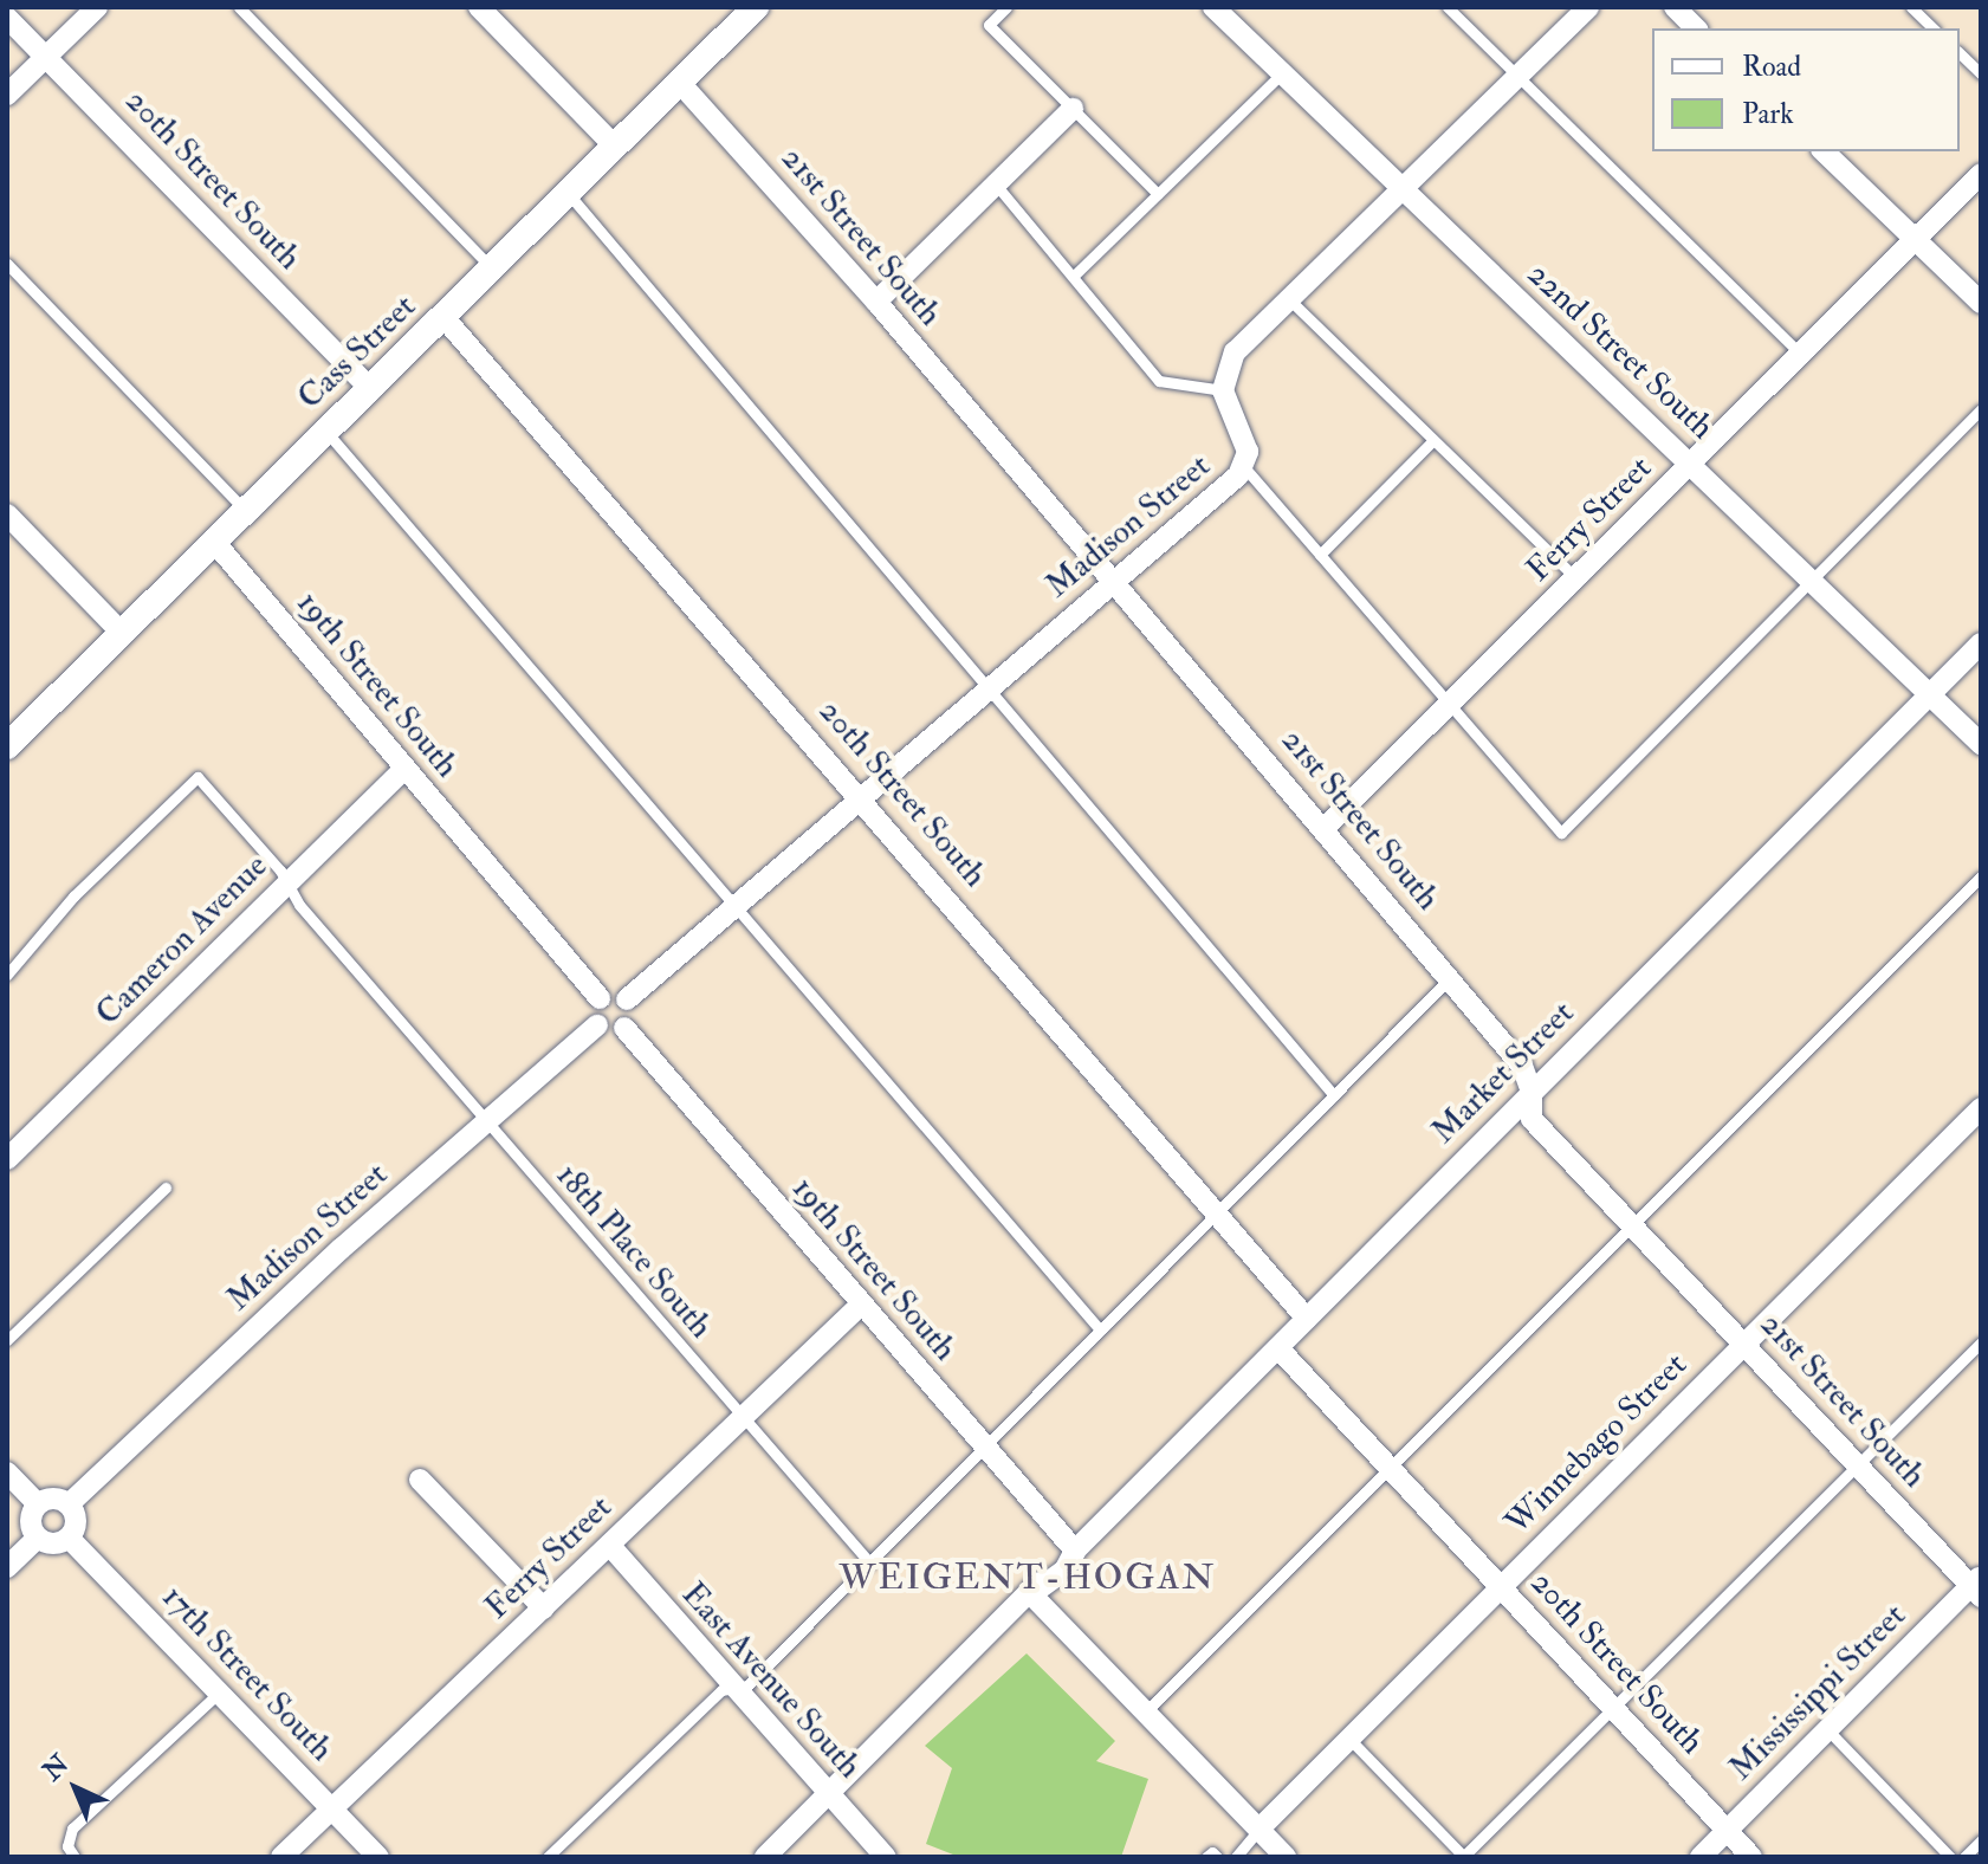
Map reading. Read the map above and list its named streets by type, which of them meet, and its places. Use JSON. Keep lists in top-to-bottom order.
{
  "streets": {
    "street": [
      "20th Street South",
      "21st Street South",
      "22nd Street South",
      "Cass Street",
      "Ferry Street",
      "Madison Street",
      "19th Street South",
      "Cameron Avenue",
      "Market Street",
      "Winnebago Street",
      "17th Street South",
      "East Avenue South",
      "Mississippi Street"
    ],
    "lane": ["18th Place South"]
  },
  "crossings": [
    ["20th Street South", "Cass Street"],
    ["20th Street South", "Madison Street"],
    ["20th Street South", "Market Street"],
    ["20th Street South", "Winnebago Street"],
    ["20th Street South", "Mississippi Street"],
    ["21st Street South", "Cass Street"],
    ["21st Street South", "Ferry Street"],
    ["21st Street South", "Madison Street"],
    ["21st Street South", "Market Street"],
    ["21st Street South", "Winnebago Street"],
    ["21st Street South", "Mississippi Street"],
    ["22nd Street South", "Ferry Street"],
    ["22nd Street South", "Market Street"],
    ["Cass Street", "19th Street South"],
    ["Ferry Street", "19th Street South"],
    ["Ferry Street", "18th Place South"],
    ["Ferry Street", "17th Street South"],
    ["Ferry Street", "East Avenue South"],
    ["Madison Street", "19th Street South"],
    ["Madison Street", "18th Place South"],
    ["Madison Street", "17th Street South"],
    ["19th Street South", "Cameron Avenue"],
    ["19th Street South", "Market Street"],
    ["Cameron Avenue", "18th Place South"],
    ["Market Street", "East Avenue South"]
  ],
  "districts": ["WEIGENT-HOGAN"],
  "legend": ["Road", "Park"],
  "north": "top left"
}
